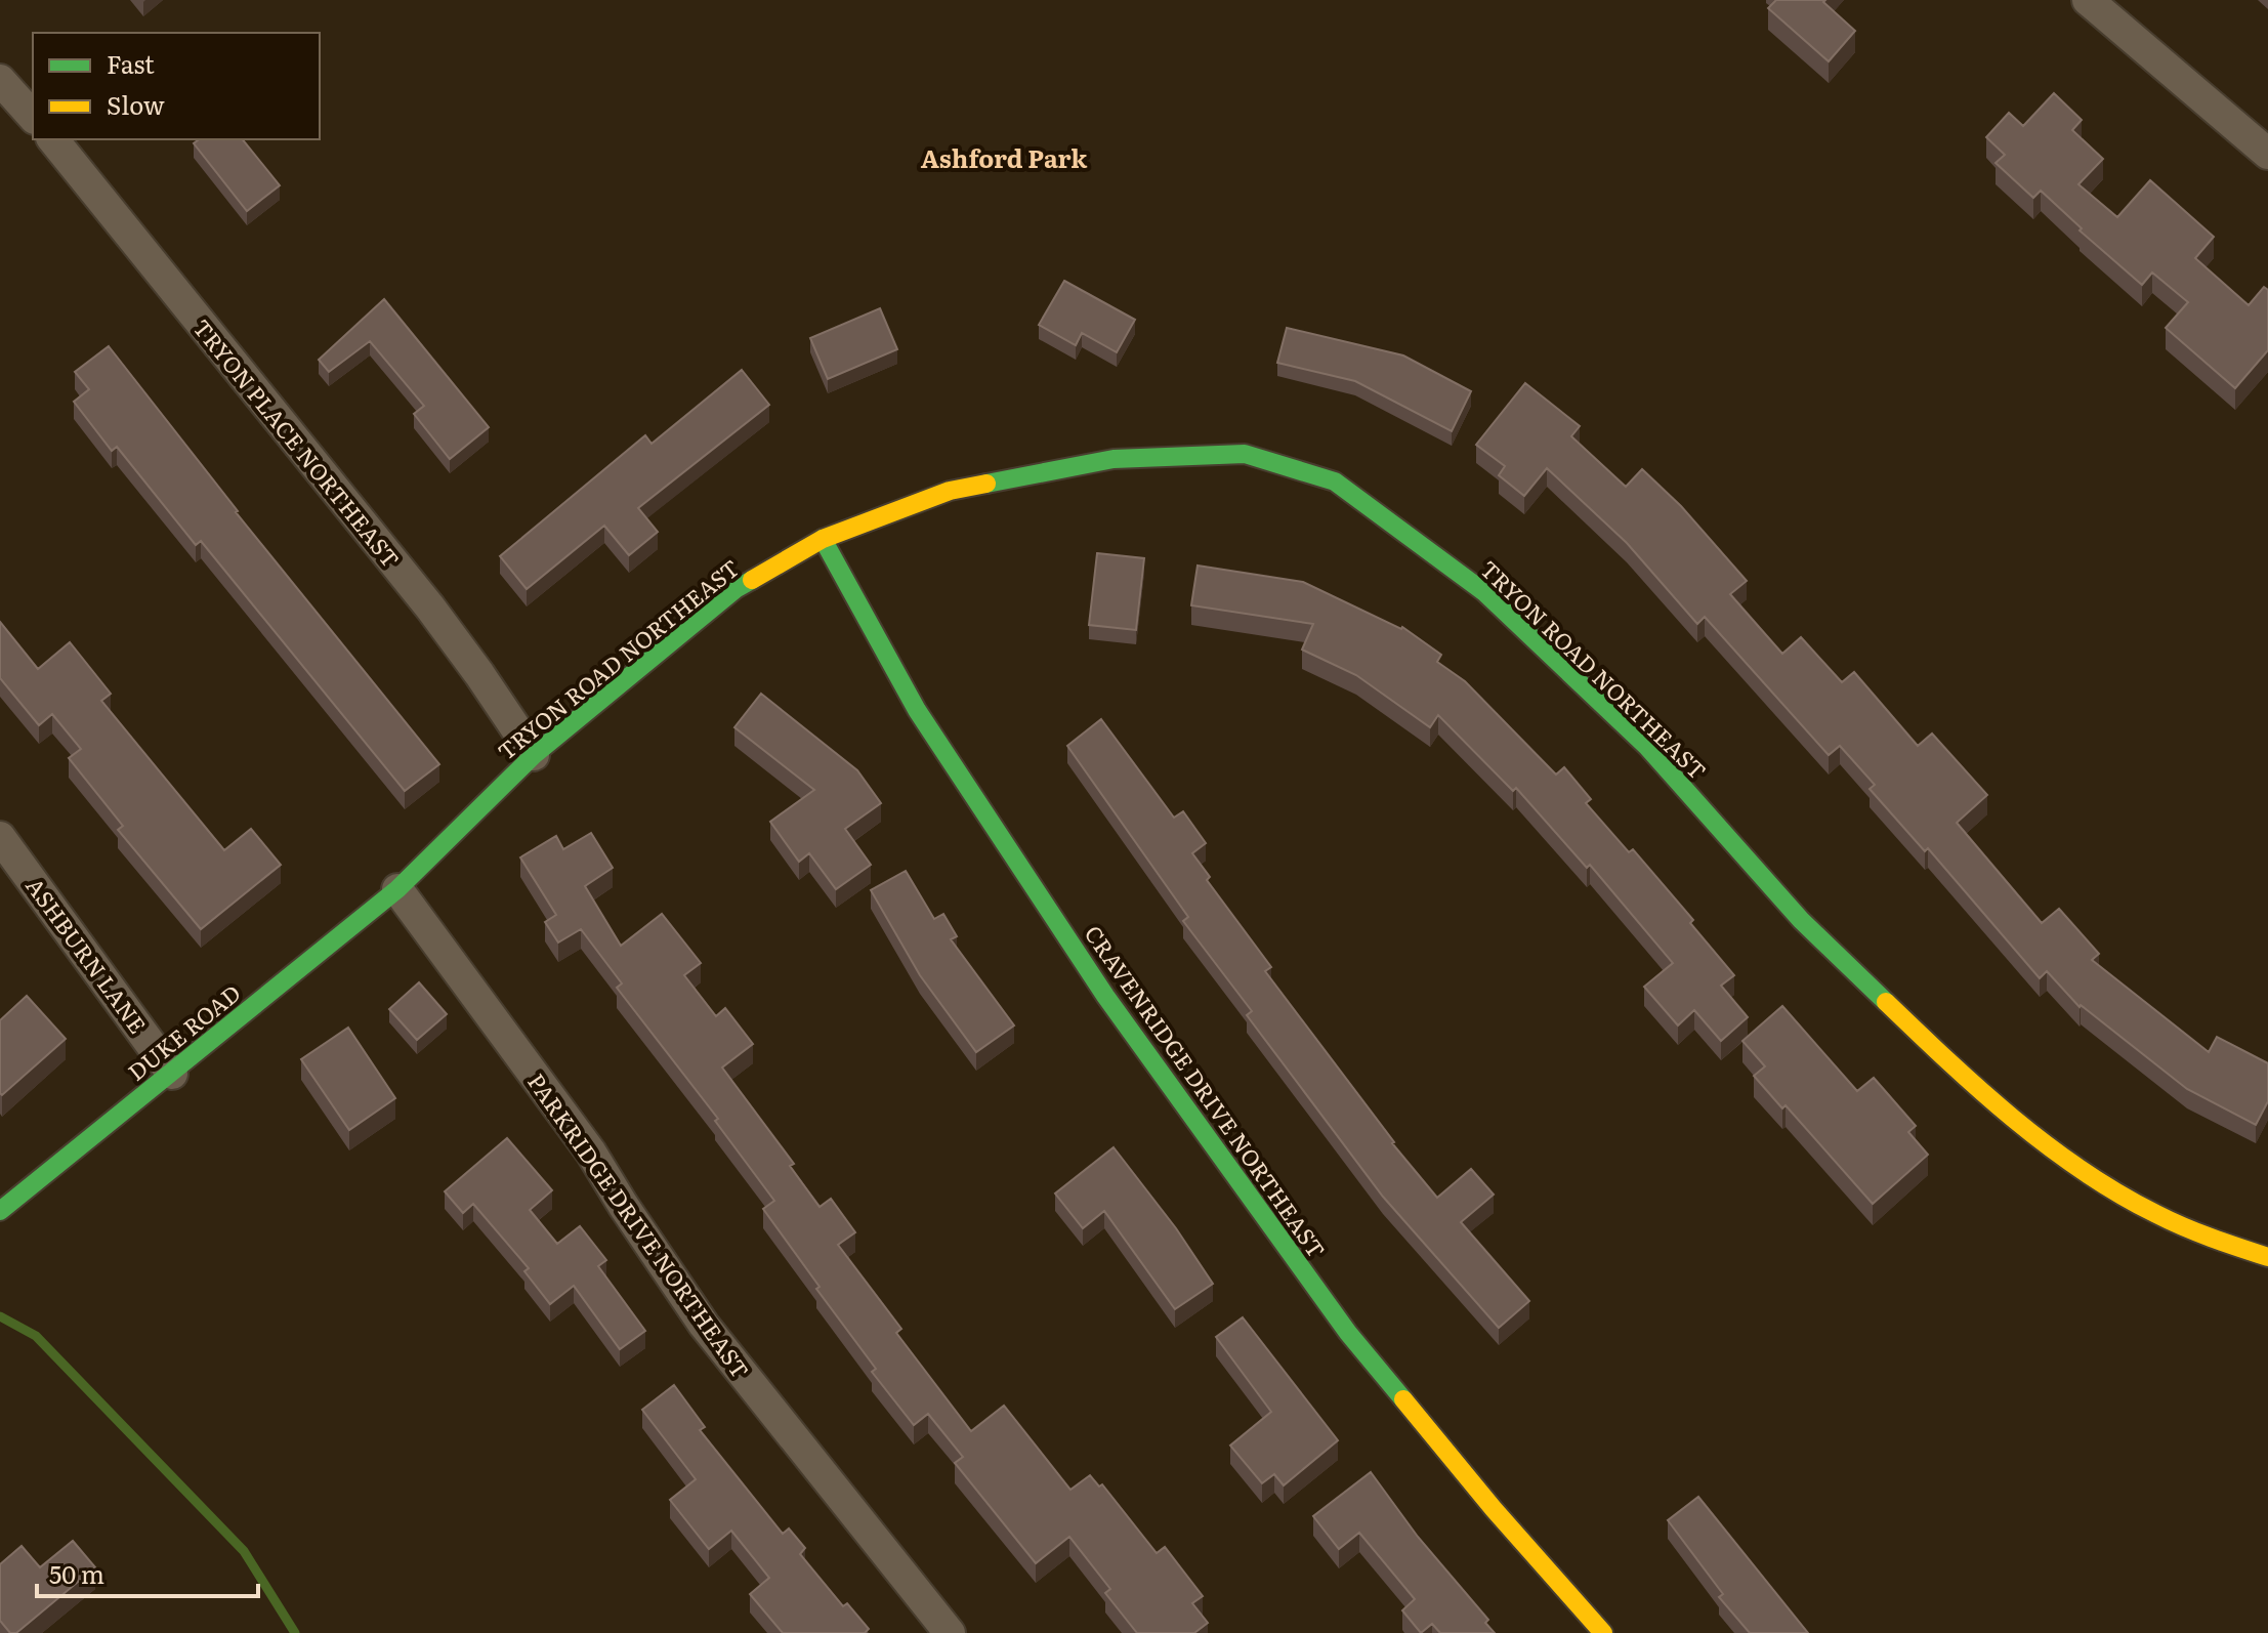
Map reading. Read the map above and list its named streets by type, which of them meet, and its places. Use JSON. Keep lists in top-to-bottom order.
{
  "streets": {
    "street": [
      "TRYON PLACE NORTHEAST",
      "TRYON ROAD NORTHEAST",
      "ASHBURN LANE",
      "DUKE ROAD",
      "CRAVENRIDGE DRIVE NORTHEAST",
      "PARKRIDGE DRIVE NORTHEAST"
    ]
  },
  "crossings": [
    ["TRYON PLACE NORTHEAST", "TRYON ROAD NORTHEAST"],
    ["TRYON ROAD NORTHEAST", "DUKE ROAD"],
    ["TRYON ROAD NORTHEAST", "CRAVENRIDGE DRIVE NORTHEAST"],
    ["TRYON ROAD NORTHEAST", "PARKRIDGE DRIVE NORTHEAST"],
    ["ASHBURN LANE", "DUKE ROAD"],
    ["DUKE ROAD", "PARKRIDGE DRIVE NORTHEAST"]
  ],
  "districts": ["Ashford Park"],
  "legend": ["Fast", "Slow"],
  "scale_bar": "50 m"
}
